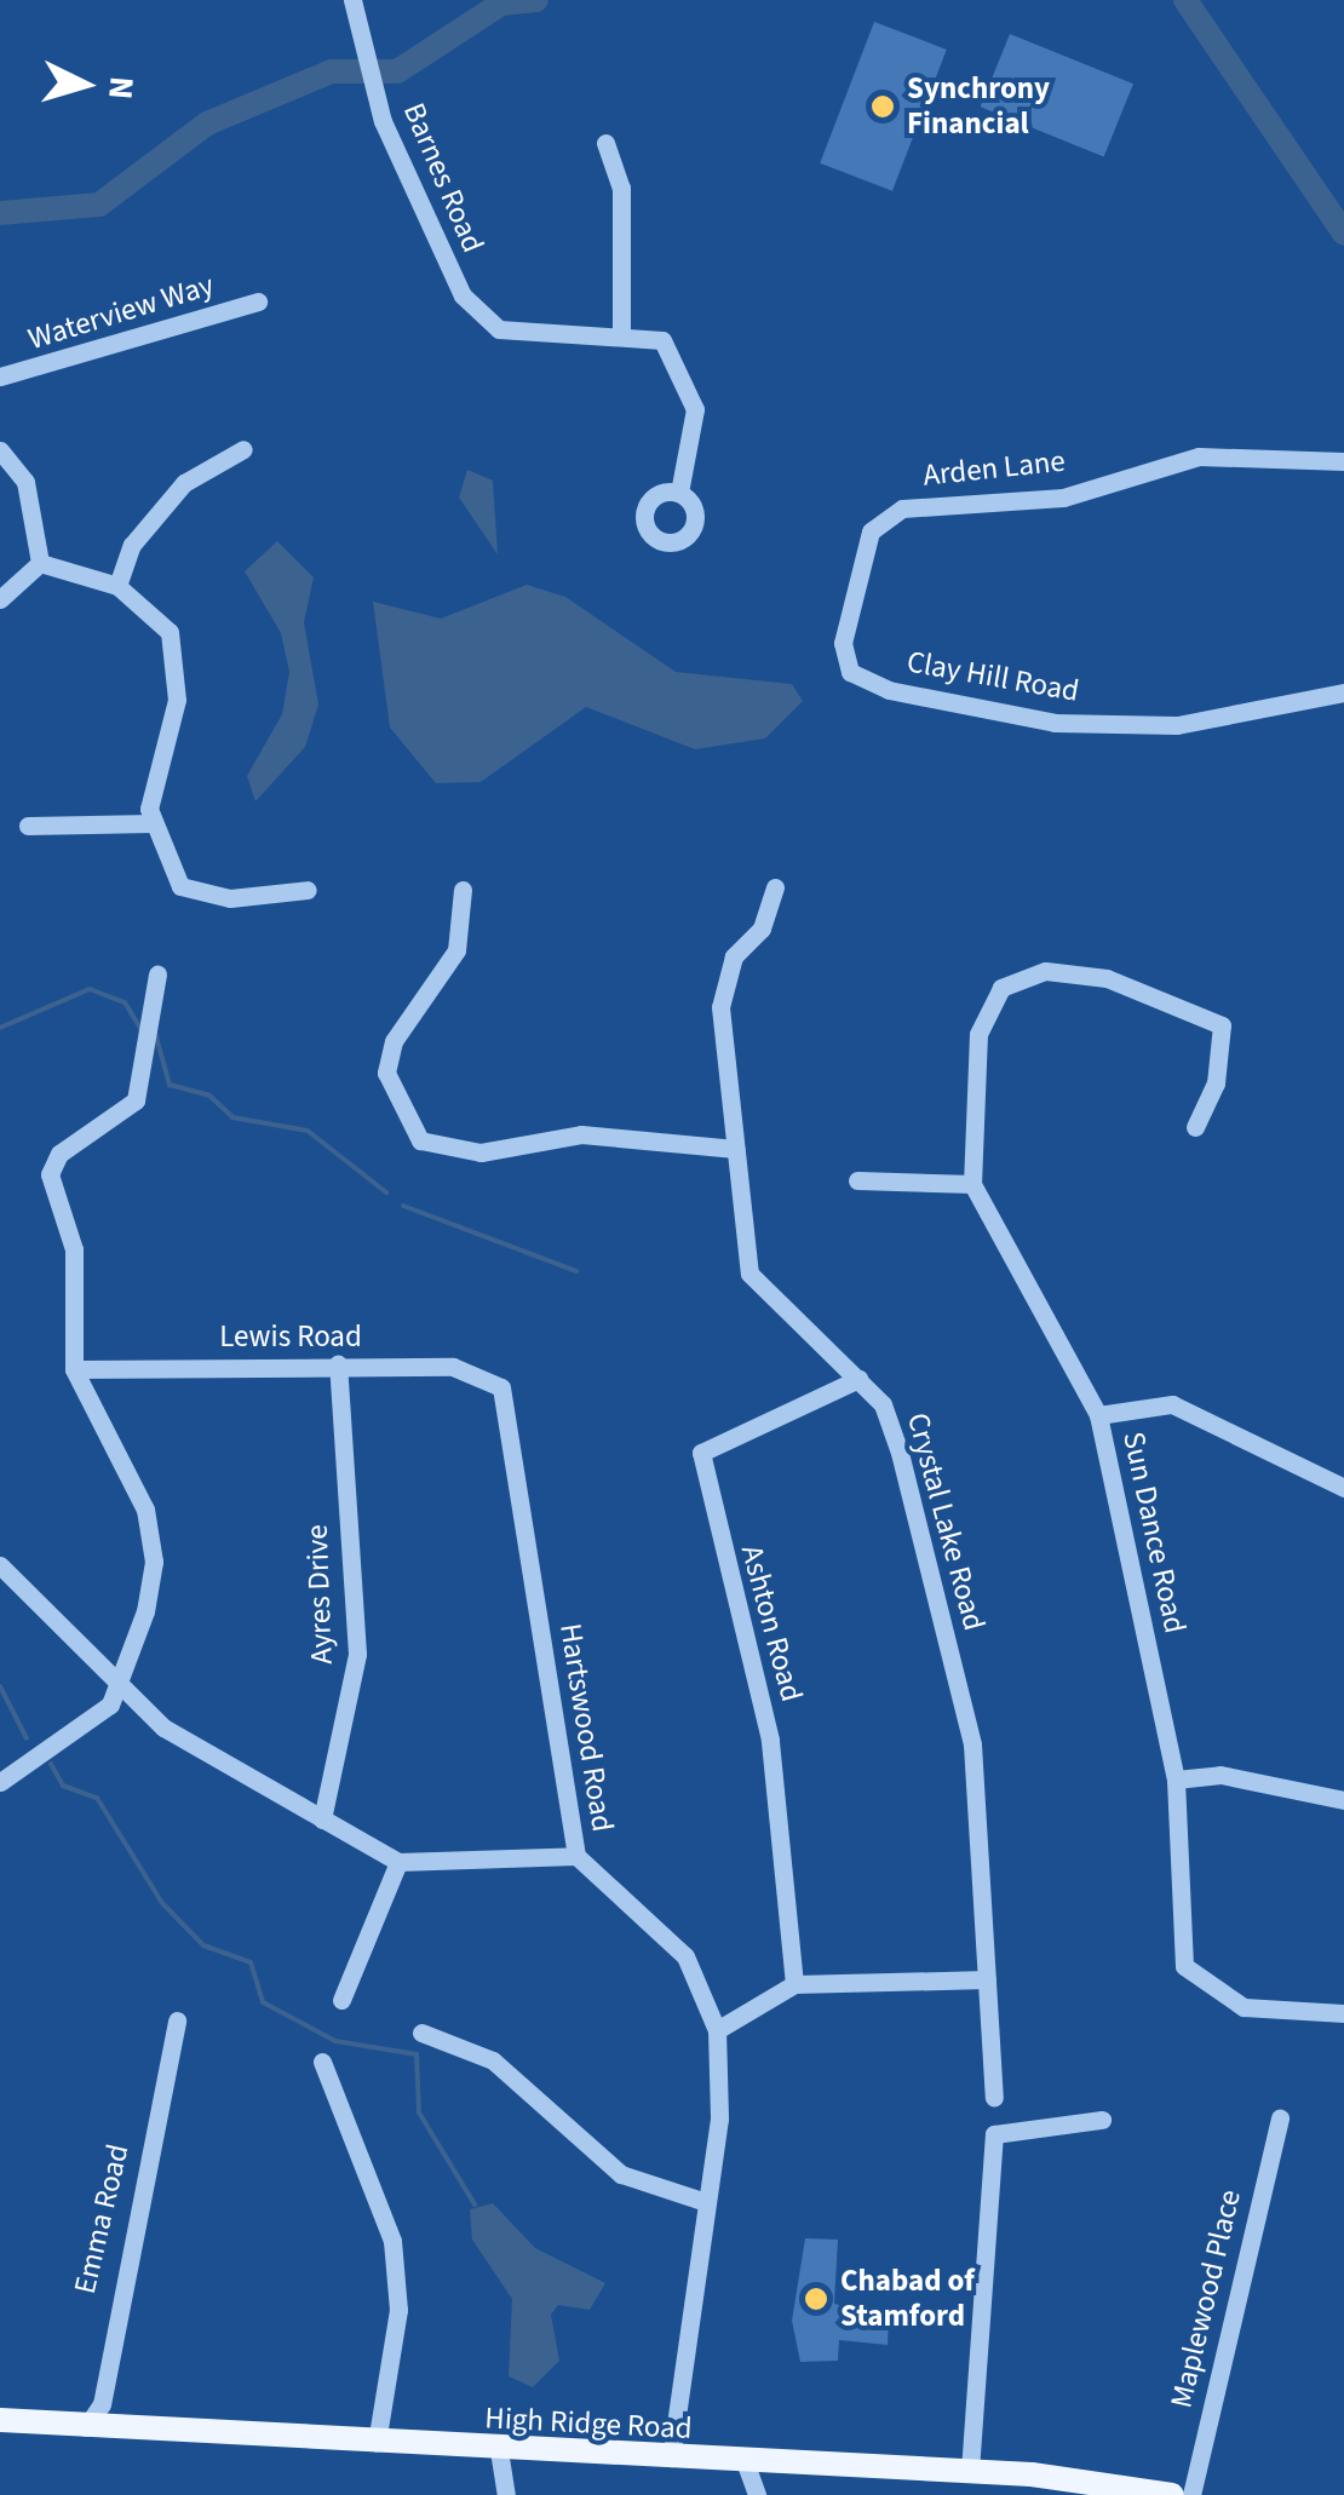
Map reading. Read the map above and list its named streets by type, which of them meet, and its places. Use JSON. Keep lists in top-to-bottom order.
{
  "streets": {
    "main road": ["High Ridge Road"],
    "street": [
      "Barnes Road",
      "Waterview Way",
      "Arden Lane",
      "Clay Hill Road",
      "Lewis Road",
      "Crystal Lake Road",
      "Sun Dance Road",
      "Ayres Drive",
      "Ashton Road",
      "Hartswood Road",
      "Emma Road",
      "Maplewood Place"
    ]
  },
  "crossings": [
    ["Arden Lane", "Clay Hill Road"],
    ["Lewis Road", "Ayres Drive"],
    ["Lewis Road", "Hartswood Road"],
    ["Crystal Lake Road", "Ashton Road"],
    ["Hartswood Road", "High Ridge Road"],
    ["Emma Road", "High Ridge Road"]
  ],
  "places": ["Synchrony Financial", "Chabad of Stamford"],
  "north": "right"
}
